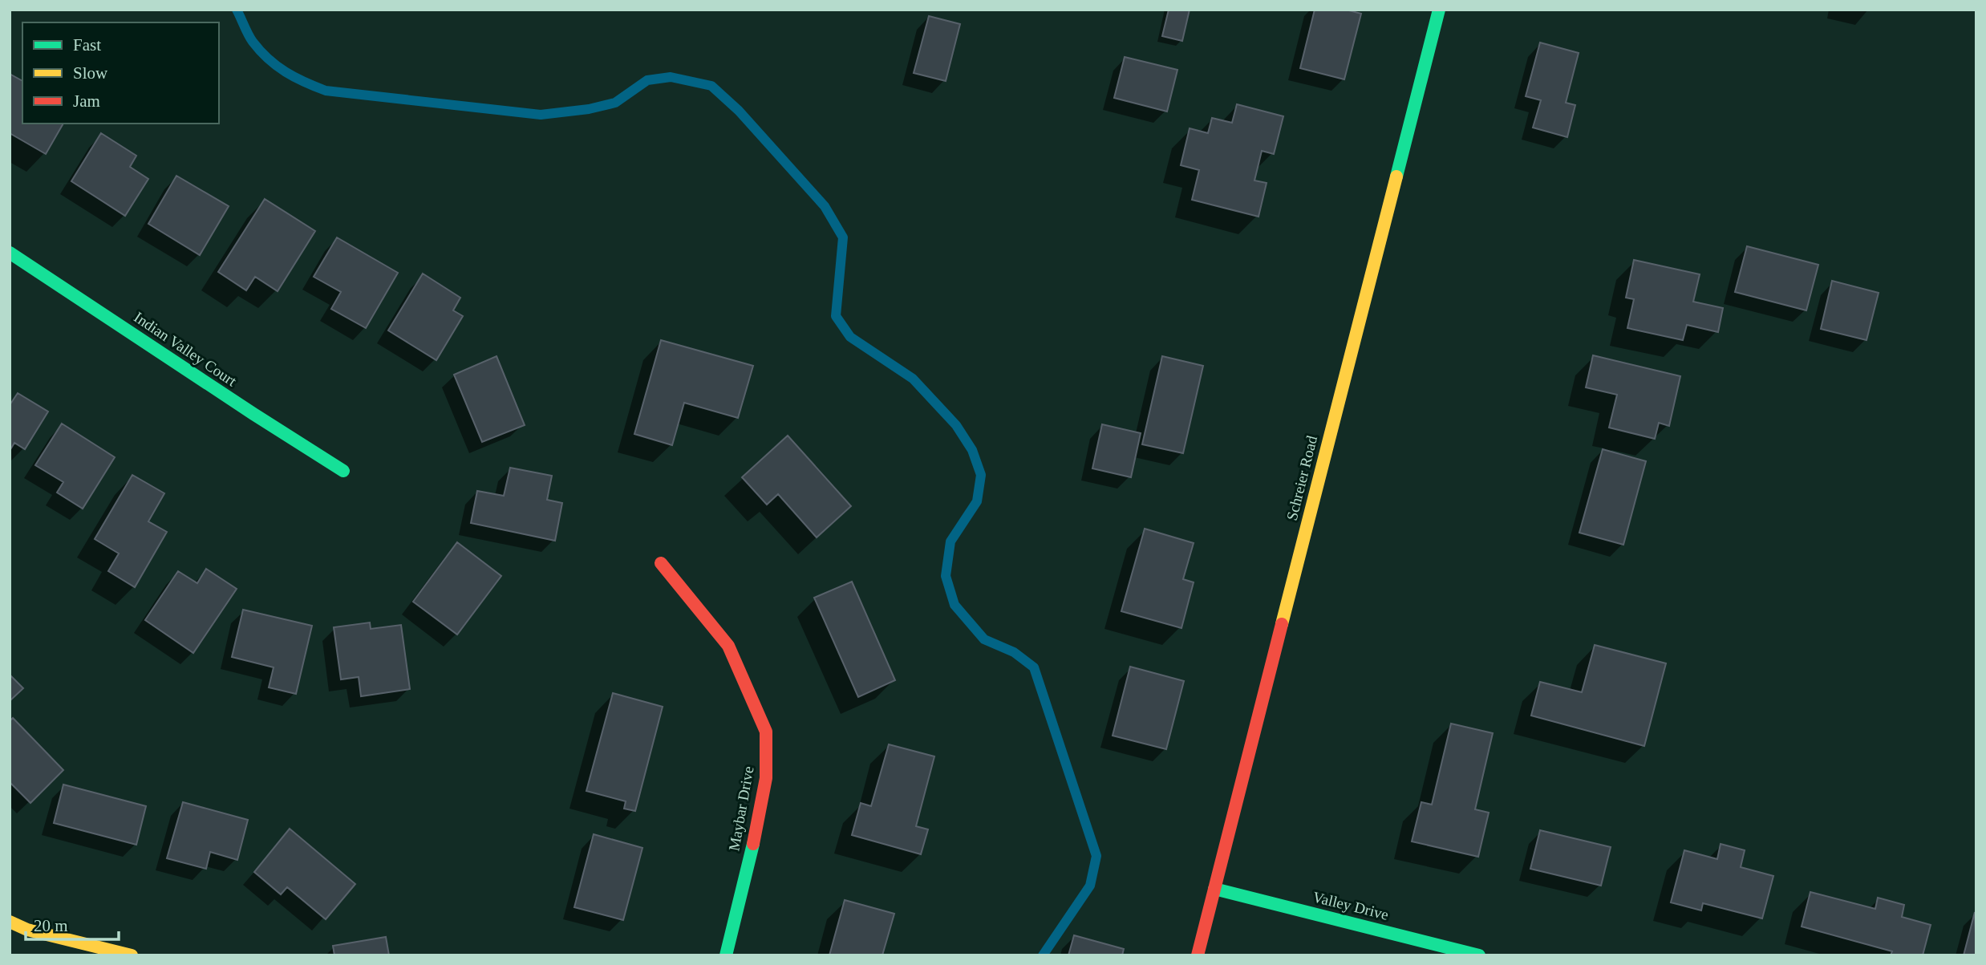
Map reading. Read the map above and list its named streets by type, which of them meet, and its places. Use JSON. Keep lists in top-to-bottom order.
{
  "streets": {
    "street": [
      "Indian Valley Court",
      "Schreier Road",
      "Maybar Drive",
      "Valley Drive"
    ]
  },
  "crossings": [
    ["Schreier Road", "Valley Drive"]
  ],
  "legend": ["Fast", "Slow", "Jam"],
  "scale_bar": "20 m"
}
